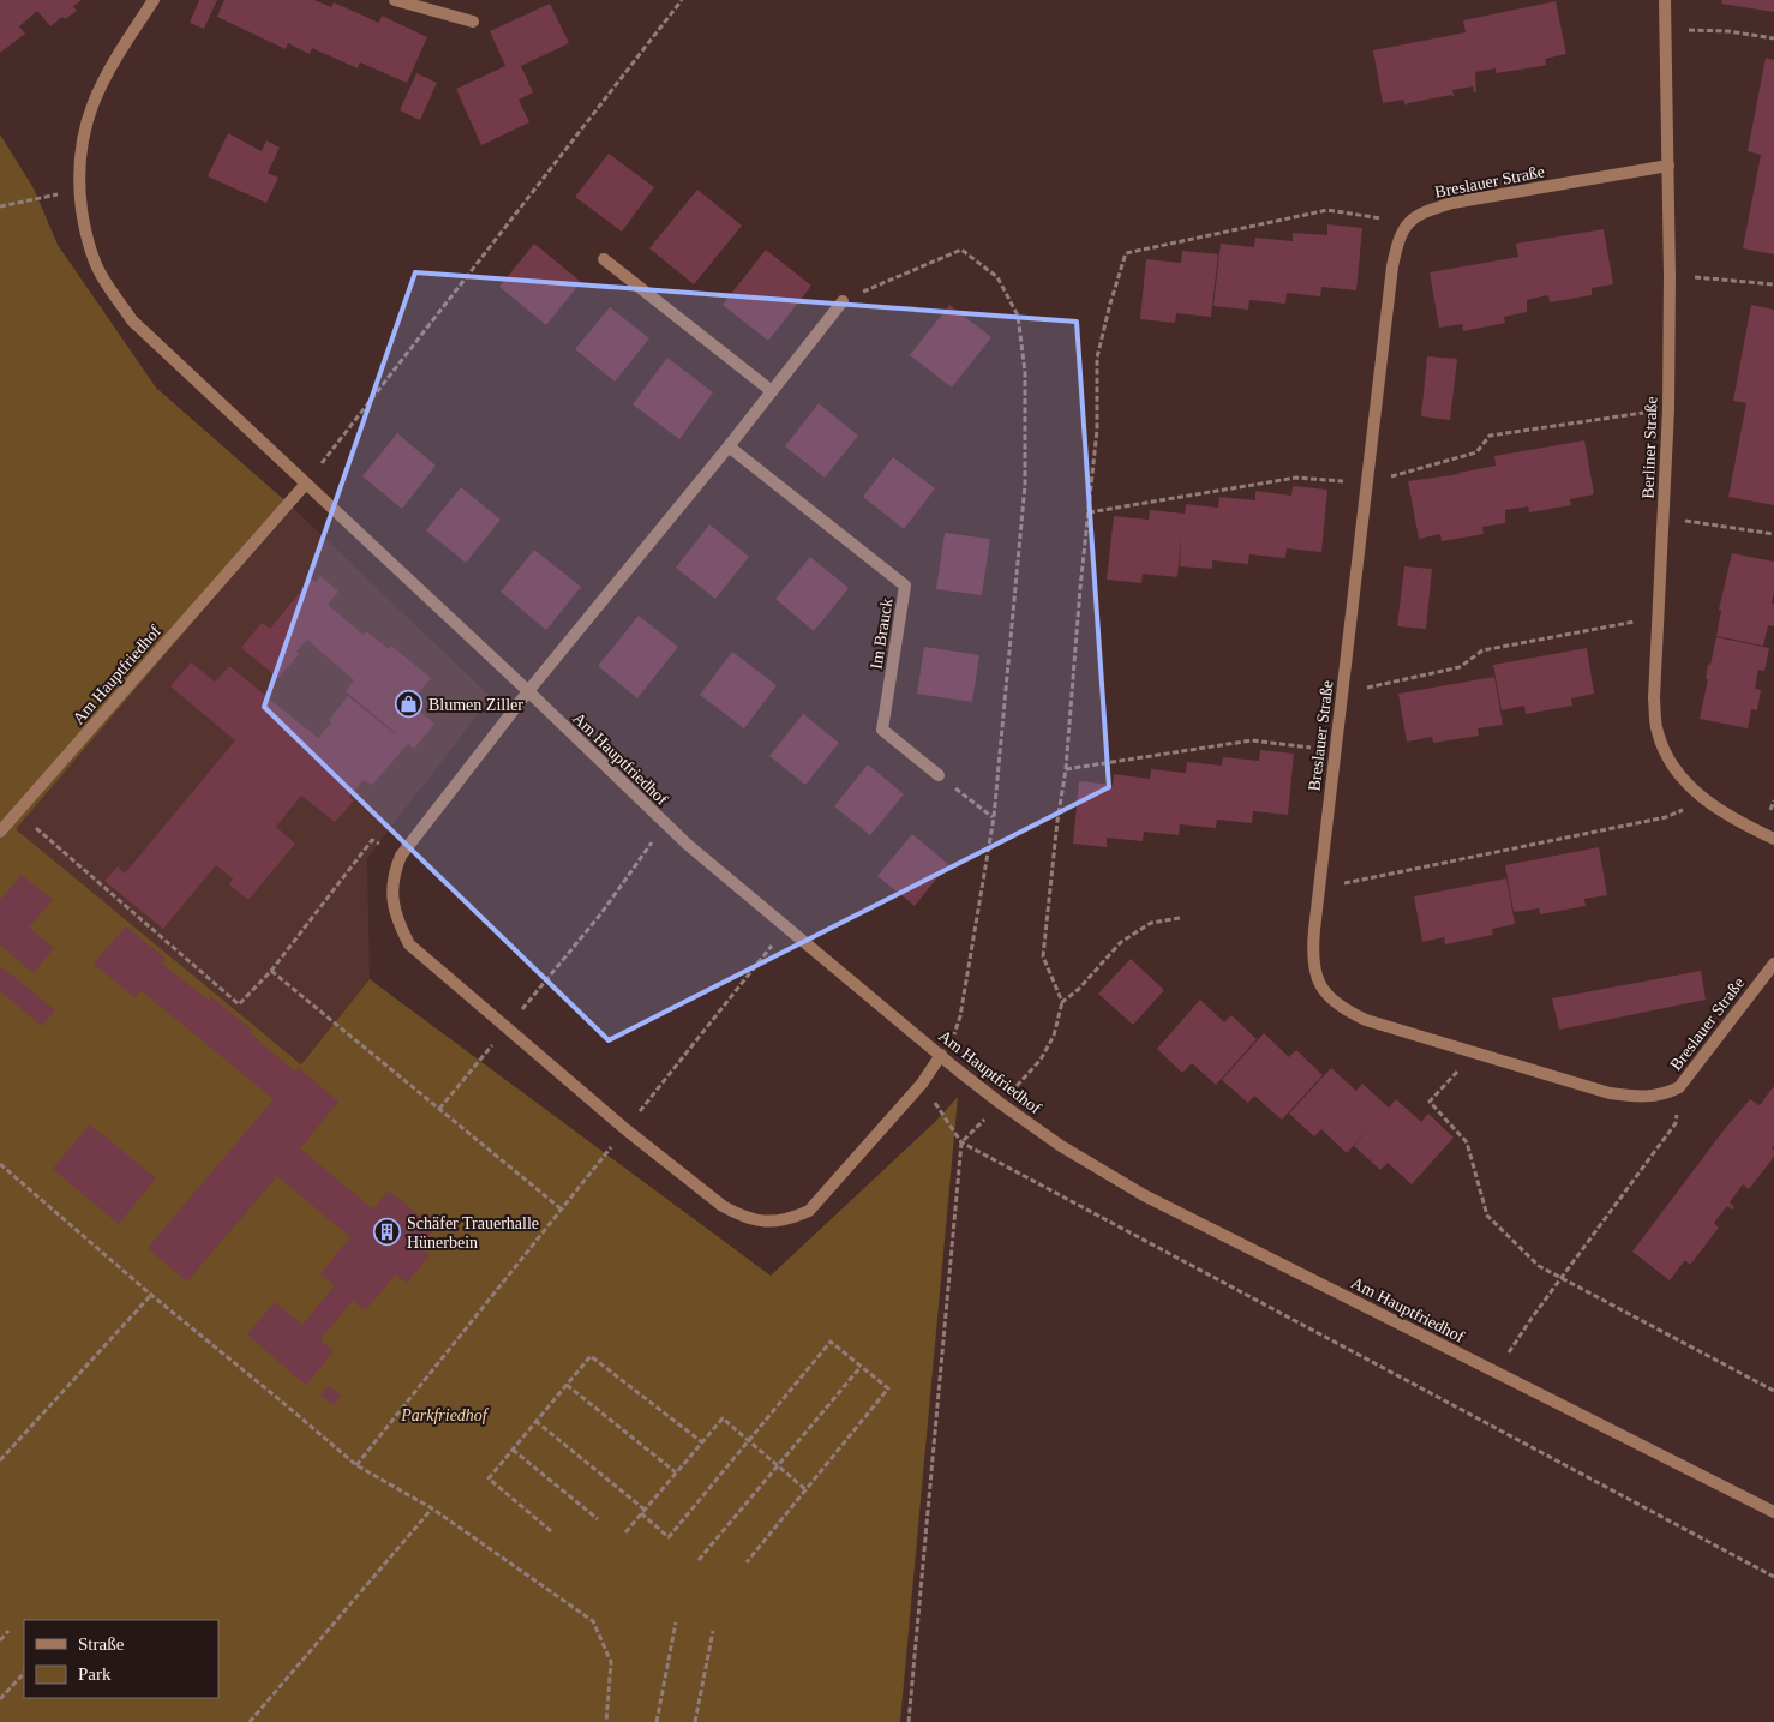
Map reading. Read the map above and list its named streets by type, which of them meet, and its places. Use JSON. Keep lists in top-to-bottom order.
{
  "streets": {
    "street": [
      "Breslauer Straße",
      "Berliner Straße",
      "Im Brauck",
      "Am Hauptfriedhof"
    ]
  },
  "crossings": [
    ["Breslauer Straße", "Berliner Straße"]
  ],
  "parks": ["Parkfriedhof"],
  "places": {
    "shop": ["Blumen Ziller"],
    "building": ["Schäfer Trauerhalle Hünerbein"]
  },
  "legend": ["Straße", "Park"]
}
